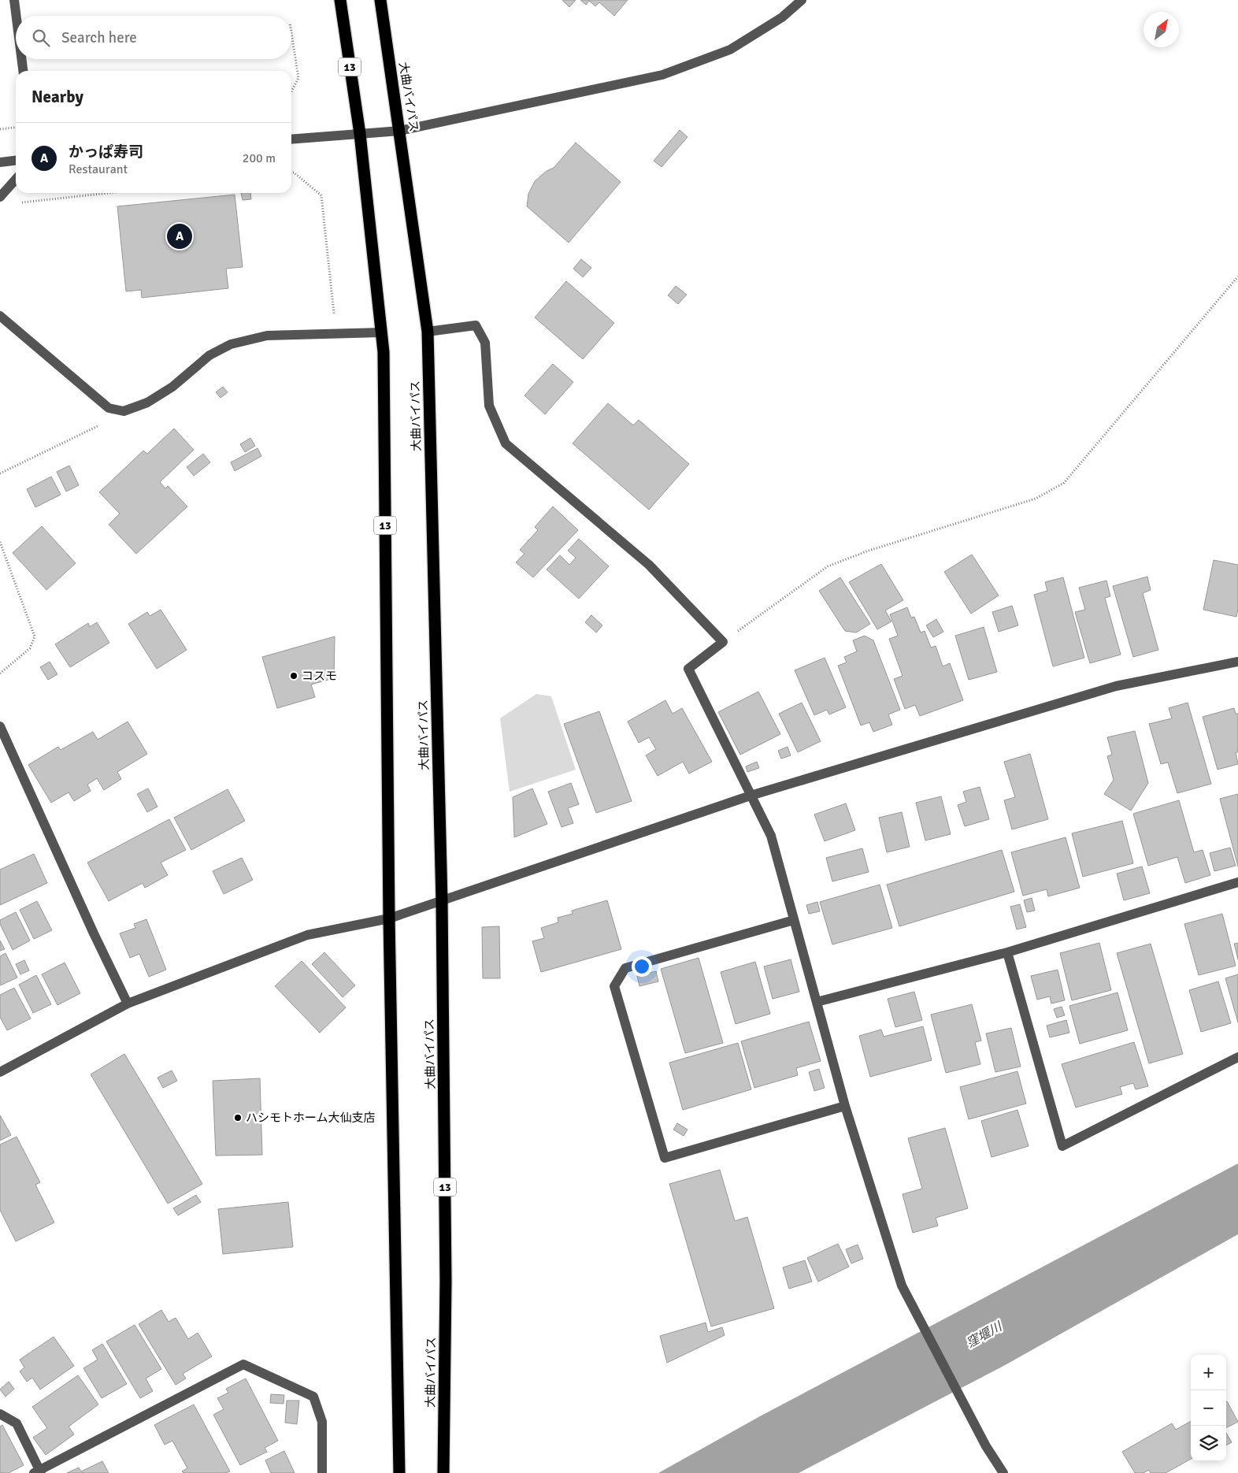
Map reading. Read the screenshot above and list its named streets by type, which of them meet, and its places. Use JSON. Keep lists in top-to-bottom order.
{
  "streets": {
    "highway": ["13", "大曲バイパス"]
  },
  "water": ["窪堰川"],
  "places": ["コスモ", "ハシモトホーム大仙支店"],
  "north": "top right",
  "page": {
    "search": "Search here",
    "heading": "Nearby",
    "list": [
      {
        "mark": "A",
        "name": "かっぱ寿司",
        "note": "Restaurant",
        "value": "200 m"
      }
    ],
    "pins": "A",
    "map_buttons": ["+", "−"]
  }
}
